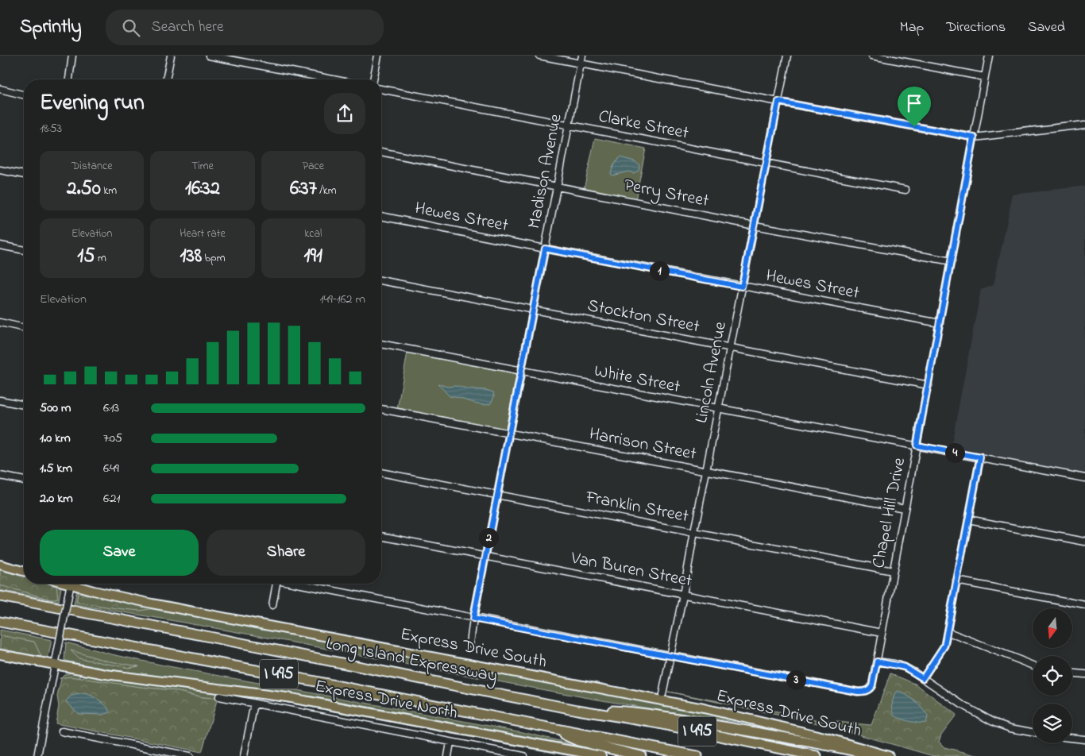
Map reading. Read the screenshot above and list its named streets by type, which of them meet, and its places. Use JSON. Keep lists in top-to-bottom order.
{
  "streets": {
    "highway": ["Long Island Expressway", "I 495"],
    "main road": ["Express Drive South", "Express Drive North"],
    "street": [
      "Clarke Street",
      "Madison Avenue",
      "Perry Street",
      "Hewes Street",
      "Stockton Street",
      "Lincoln Avenue",
      "White Street",
      "Harrison Street",
      "Franklin Street",
      "Chapel Hill Drive",
      "Van Buren Street"
    ]
  },
  "crossings": [
    ["Clarke Street", "Madison Avenue"],
    ["Clarke Street", "Lincoln Avenue"],
    ["Madison Avenue", "Perry Street"],
    ["Madison Avenue", "Hewes Street"],
    ["Madison Avenue", "Stockton Street"],
    ["Madison Avenue", "White Street"],
    ["Madison Avenue", "Harrison Street"],
    ["Madison Avenue", "Franklin Street"],
    ["Madison Avenue", "Van Buren Street"],
    ["Perry Street", "Lincoln Avenue"],
    ["Perry Street", "Chapel Hill Drive"],
    ["Hewes Street", "Lincoln Avenue"],
    ["Hewes Street", "Chapel Hill Drive"],
    ["Stockton Street", "Lincoln Avenue"],
    ["Stockton Street", "Chapel Hill Drive"],
    ["Lincoln Avenue", "White Street"],
    ["Lincoln Avenue", "Harrison Street"],
    ["Lincoln Avenue", "Franklin Street"],
    ["Lincoln Avenue", "Chapel Hill Drive"],
    ["Lincoln Avenue", "Van Buren Street"],
    ["White Street", "Chapel Hill Drive"],
    ["Harrison Street", "Chapel Hill Drive"],
    ["Franklin Street", "Chapel Hill Drive"],
    ["Chapel Hill Drive", "Van Buren Street"]
  ],
  "north": "bottom",
  "page": {
    "header": "Sprintly",
    "search": "Search here",
    "nav": ["Map", "Directions", "Saved"],
    "heading": ["Evening run", "18:53"],
    "stats": [
      ["Distance", "2.50 km"],
      ["Time", "16:32"],
      ["Pace", "6:37 /km"],
      ["Elevation", "15 m"],
      ["Heart rate", "138 bpm"],
      ["kcal", "191"]
    ],
    "pins": [
      "1",
      "4",
      "2",
      "3"
    ],
    "chart": ["Elevation", "149–162 m"],
    "list": [
      {
        "name": "500 m",
        "note": "6:13"
      },
      {
        "name": "1.0 km",
        "note": "7:05"
      },
      {
        "name": "1.5 km",
        "note": "6:49"
      },
      {
        "name": "2.0 km",
        "note": "6:21"
      }
    ],
    "buttons": ["Save", "Share"]
  }
}
